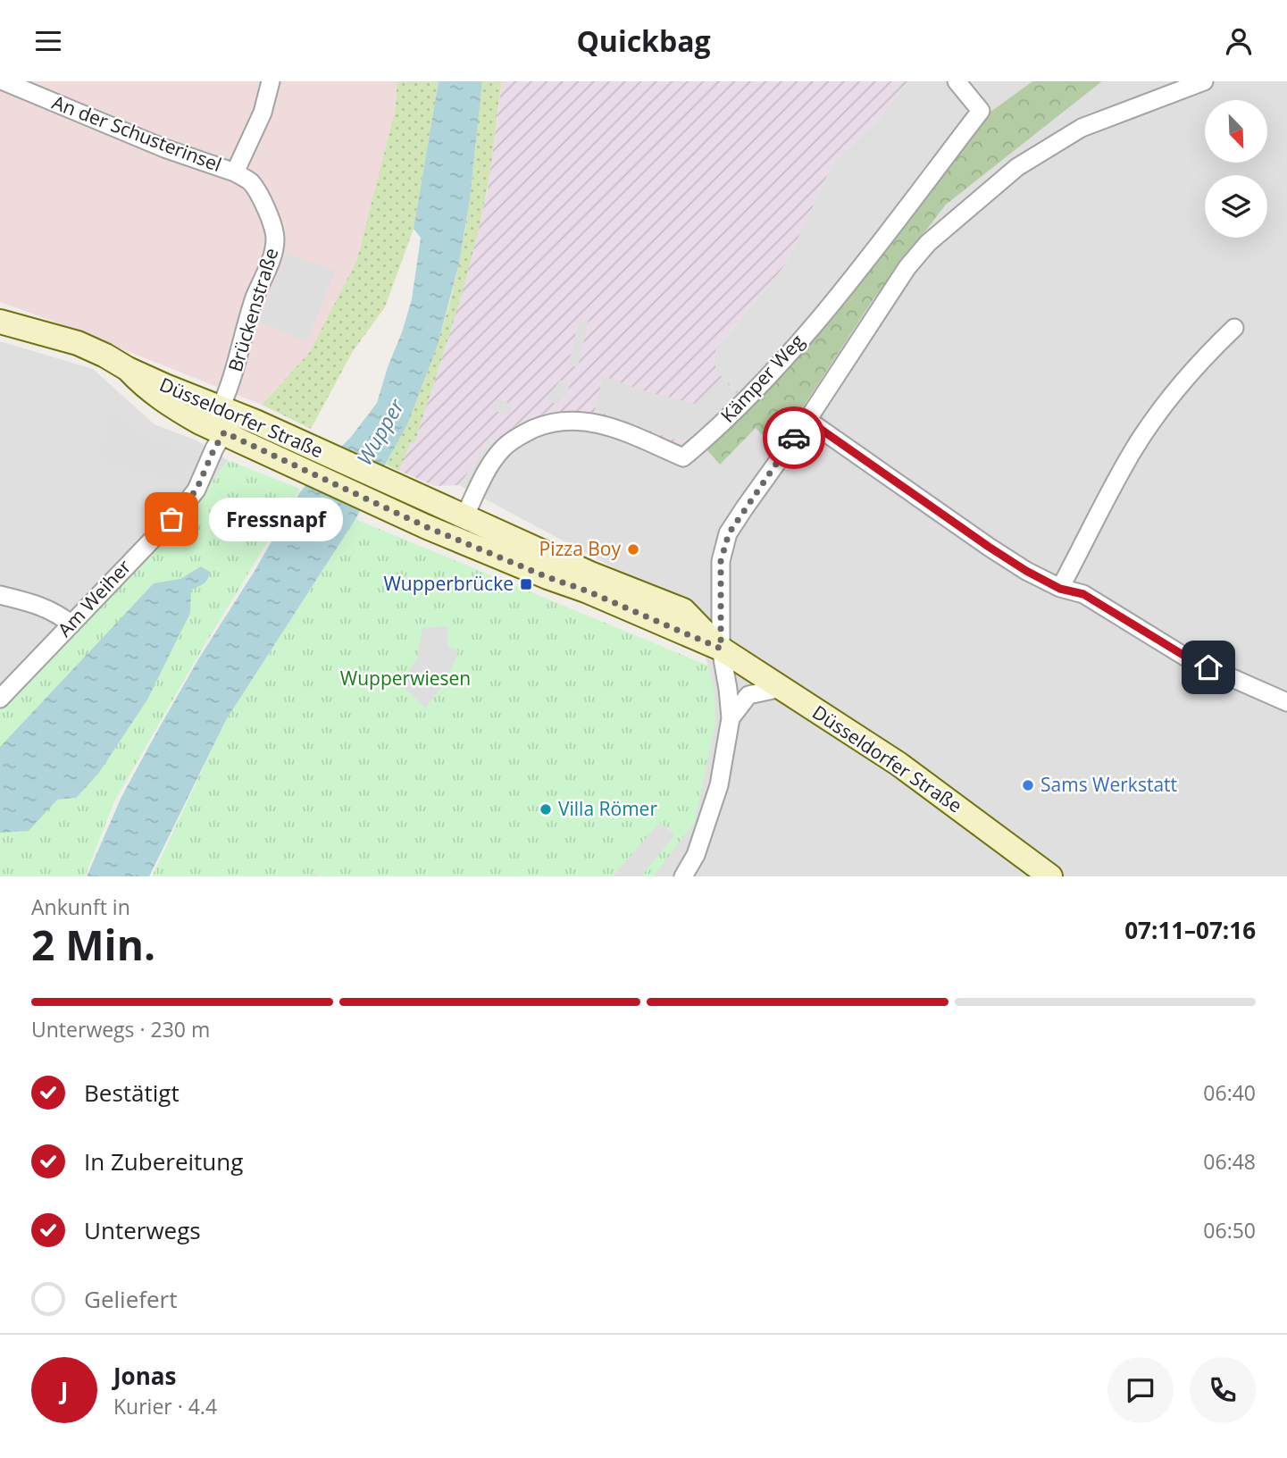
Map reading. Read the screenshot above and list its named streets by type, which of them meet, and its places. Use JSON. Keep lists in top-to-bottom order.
{
  "streets": {
    "main road": ["Düsseldorfer Straße"],
    "street": [
      "An der Schusterinsel",
      "Brückenstraße",
      "Kämper Weg",
      "Am Weiher"
    ]
  },
  "crossings": [
    ["An der Schusterinsel", "Brückenstraße"],
    ["Brückenstraße", "Düsseldorfer Straße"],
    ["Kämper Weg", "Düsseldorfer Straße"],
    ["Düsseldorfer Straße", "Am Weiher"]
  ],
  "water": ["Wupper"],
  "parks": ["Wupperwiesen"],
  "places": {
    "other": [
      "Fressnapf",
      "Pizza Boy",
      "Sams Werkstatt",
      "Villa Römer"
    ],
    "transit": ["Wupperbrücke"]
  },
  "north": "bottom right",
  "page": {
    "header": "Quickbag",
    "bubble": "Fressnapf",
    "heading": ["2 Min.", "Ankunft in", "07:11–07:16"],
    "panel": ["Jonas", "Kurier · 4.4"],
    "bar": "Unterwegs · 230 m",
    "list": [
      ["Bestätigt", "06:40"],
      ["In Zubereitung", "06:48"],
      ["Unterwegs", "06:50"],
      "Geliefert"
    ],
    "round": "J"
  }
}
